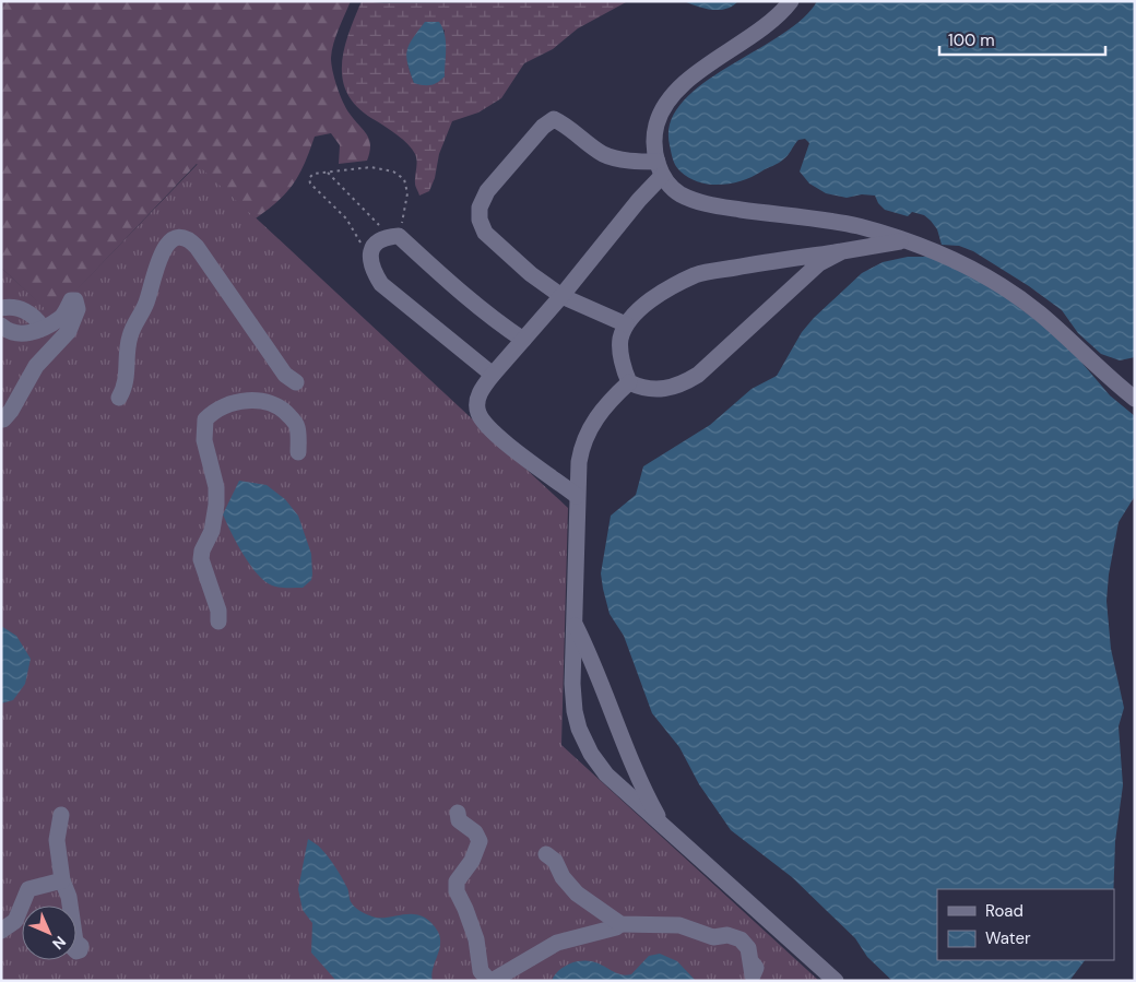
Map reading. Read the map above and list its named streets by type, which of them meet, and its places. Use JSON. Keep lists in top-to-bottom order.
{
  "legend": ["Road", "Water"],
  "scale_bar": "100 m",
  "north": "bottom right"
}
